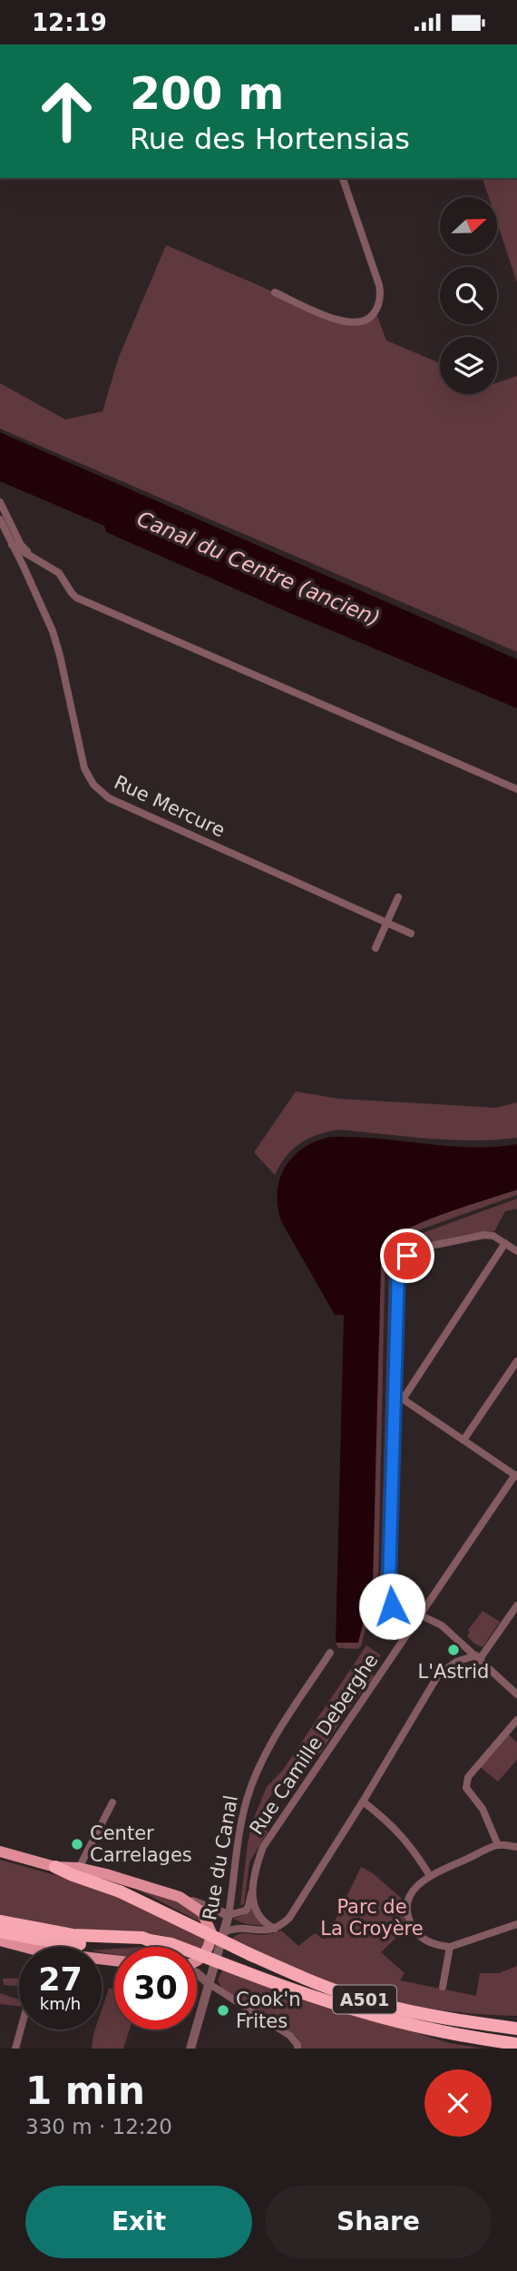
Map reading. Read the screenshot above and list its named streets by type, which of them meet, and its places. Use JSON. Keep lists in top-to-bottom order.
{
  "streets": {
    "highway": ["A501"],
    "street": ["Rue Mercure", "Rue Camille Deberghe", "Rue du Canal"]
  },
  "water": ["Canal du Centre (ancien)"],
  "parks": ["Parc de La Croyère"],
  "places": ["L'Astrid", "Center Carrelages", "Cook'n Frites"],
  "north": "right",
  "page": {
    "status": "12:19",
    "turn": ["200 m", "Rue des Hortensias"],
    "speed": "27 km/h",
    "limit": "30",
    "heading": ["1 min", "330 m · 12:20"],
    "buttons": ["Exit", "Share"]
  }
}
